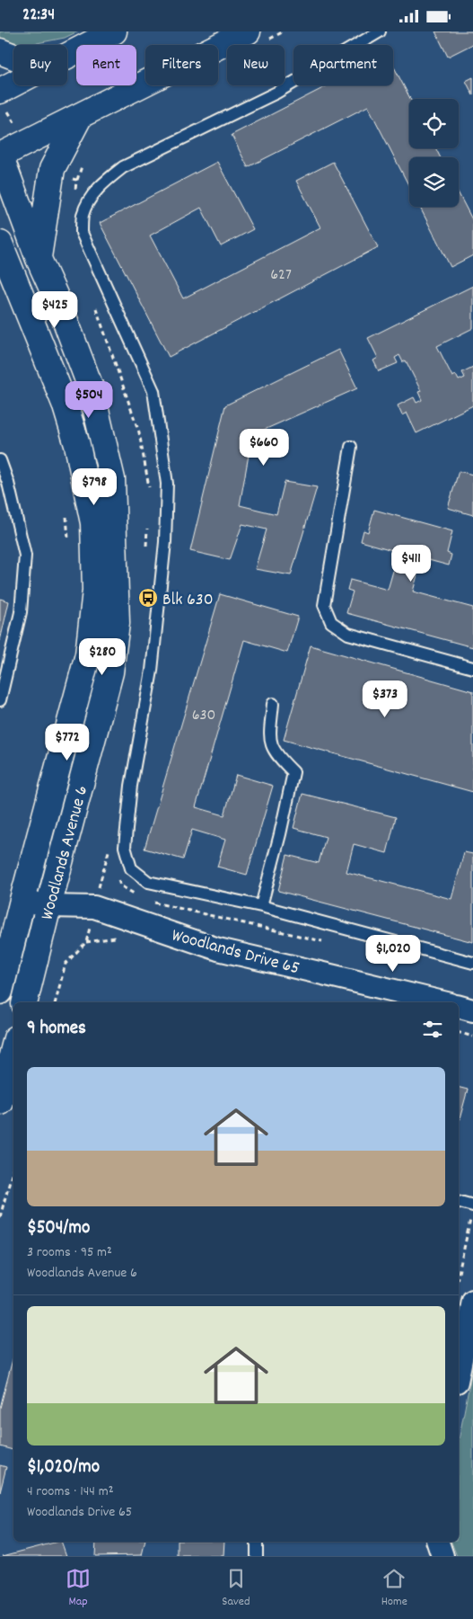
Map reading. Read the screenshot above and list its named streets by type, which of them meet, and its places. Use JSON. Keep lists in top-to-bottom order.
{
  "streets": {
    "street": ["Woodlands Avenue 6", "Woodlands Drive 65"]
  },
  "crossings": [
    ["Woodlands Avenue 6", "Woodlands Drive 65"]
  ],
  "places": {
    "bus stop": ["Blk 630"]
  },
  "house_numbers": ["627", "630"],
  "page": {
    "status": "22:34",
    "chip": [
      "Buy",
      "Rent",
      "Filters",
      "New",
      "Apartment"
    ],
    "price": [
      "$425",
      "$504",
      "$660",
      "$798",
      "$411",
      "$280",
      "$373",
      "$772",
      "$1,020"
    ],
    "heading": "9 homes",
    "list": [
      {
        "name": "$504/mo",
        "note": "3 rooms · 95 m² · Woodlands Avenue 6"
      },
      {
        "name": "$1,020/mo",
        "note": "4 rooms · 144 m² · Woodlands Drive 65"
      }
    ],
    "tabs": ["Map", "Saved", "Home"]
  }
}
